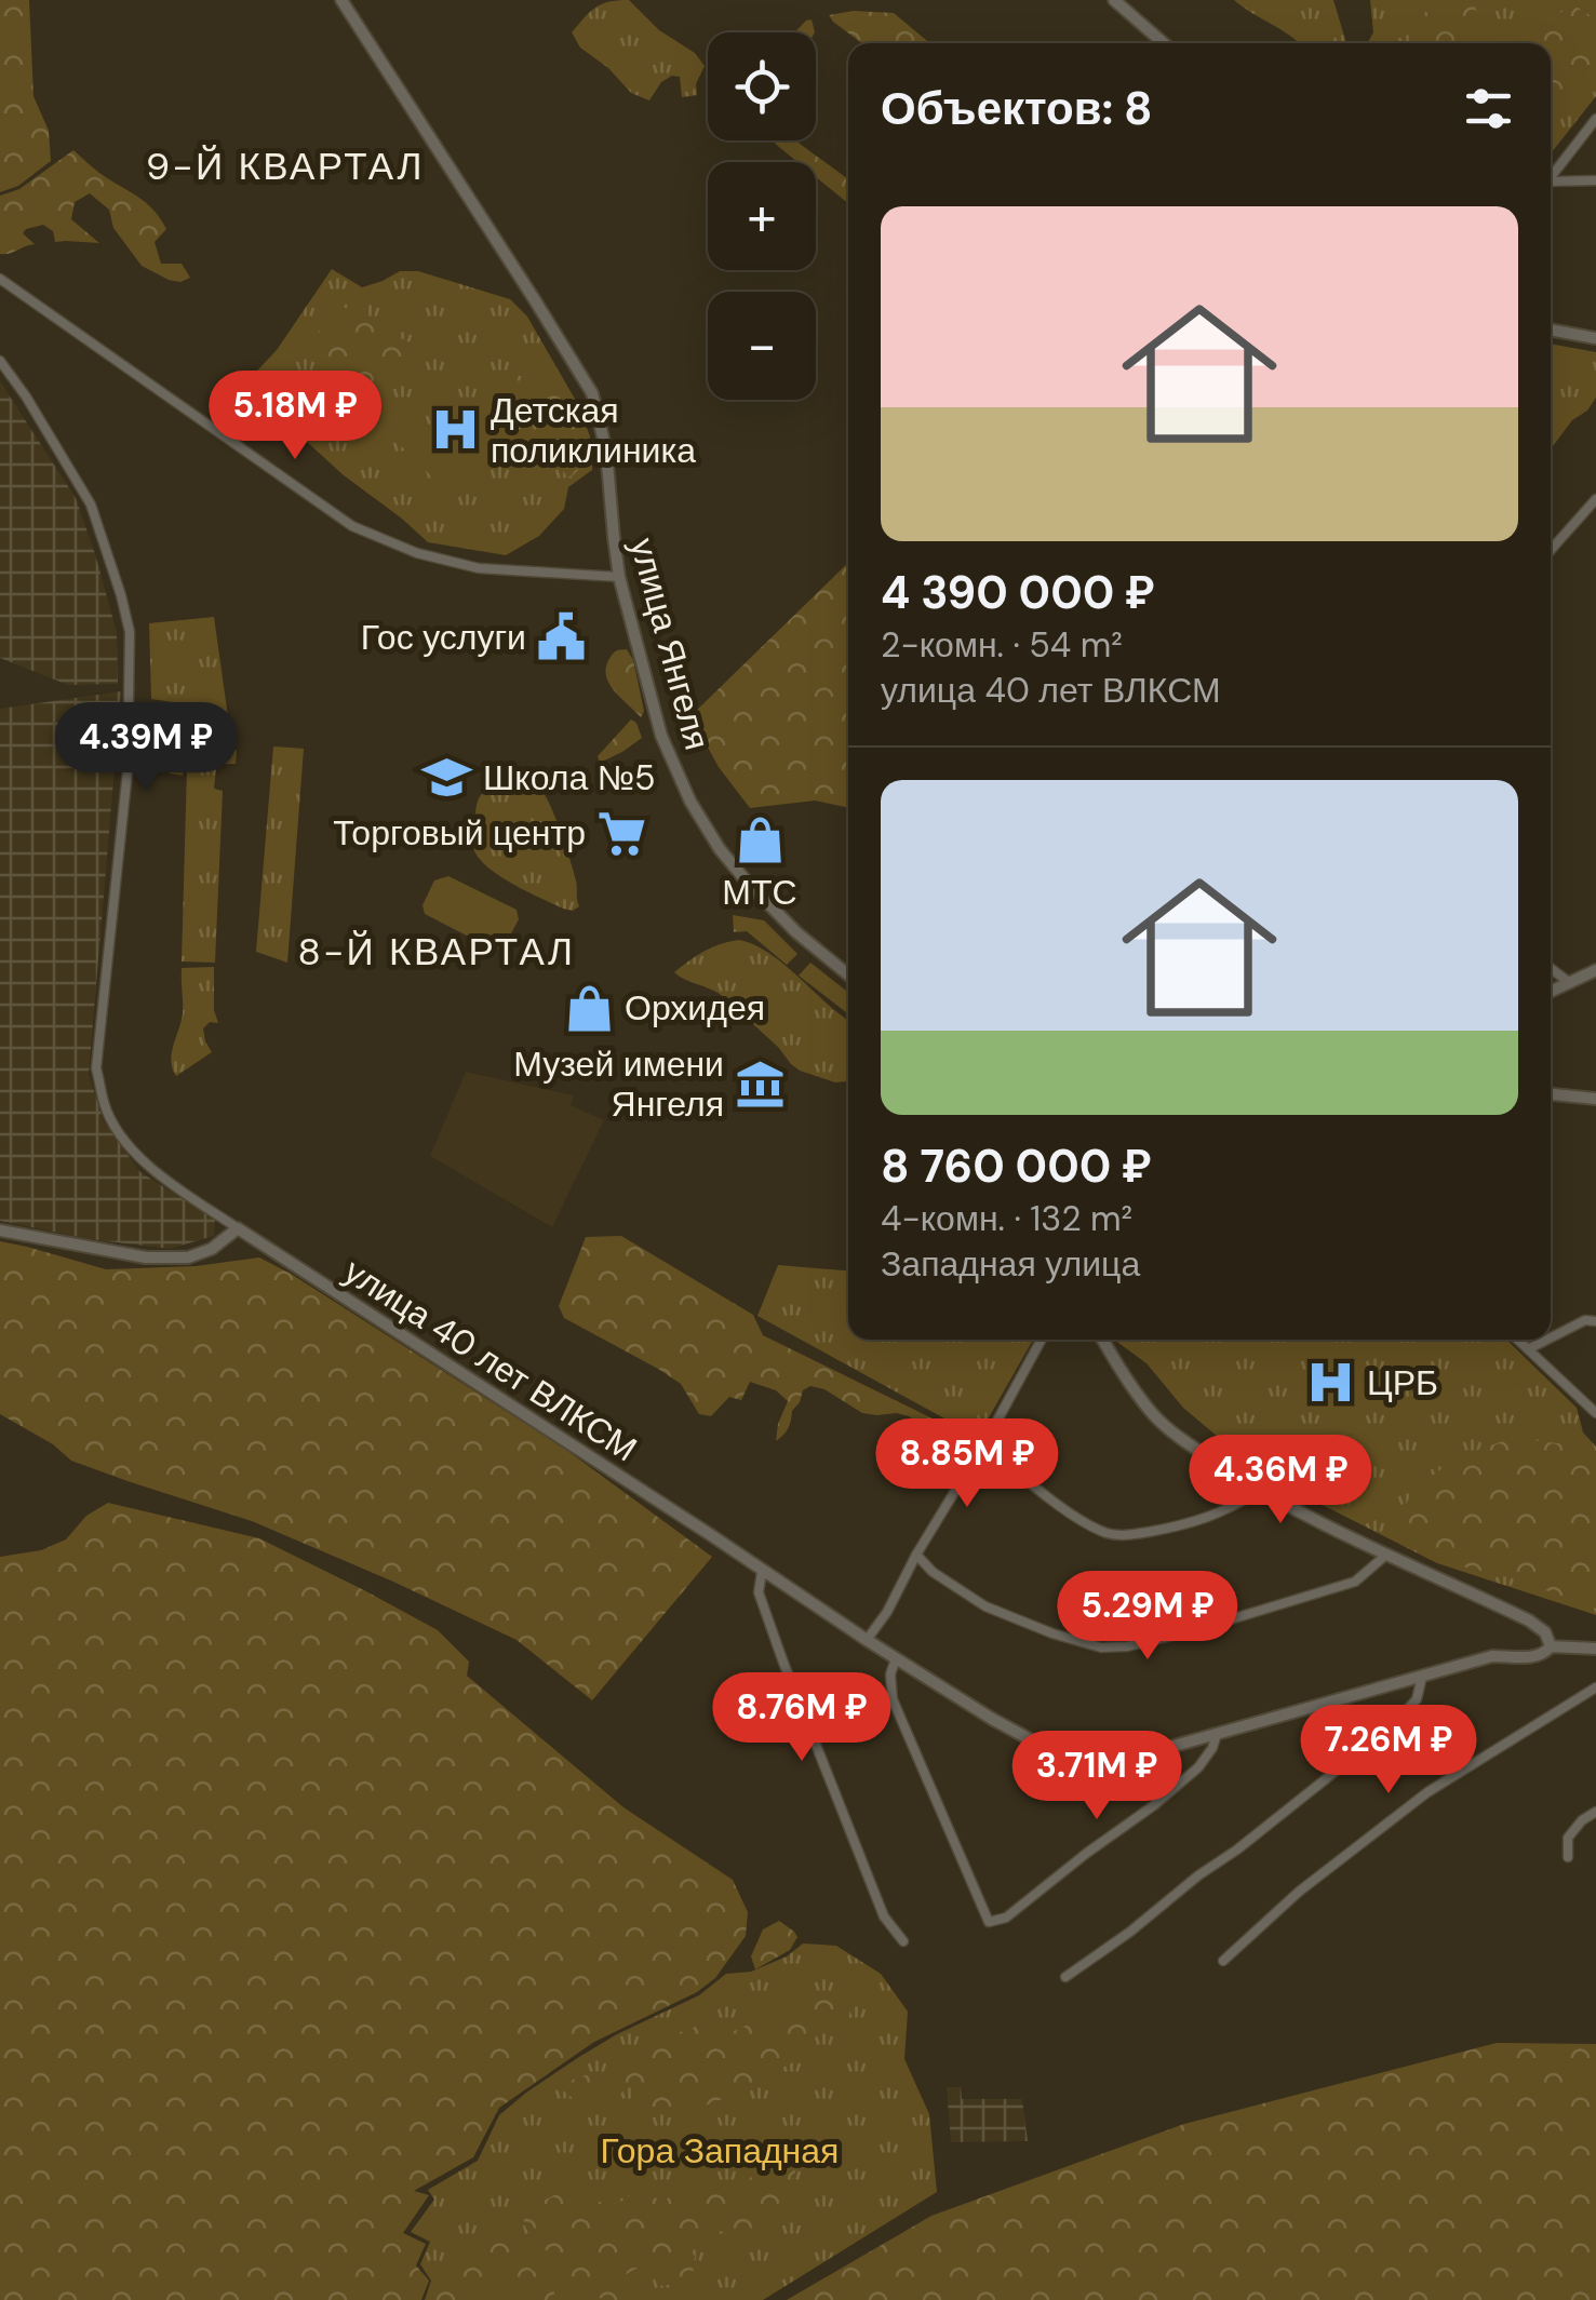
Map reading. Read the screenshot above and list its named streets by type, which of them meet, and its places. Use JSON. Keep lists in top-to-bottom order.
{
  "streets": {
    "street": ["улица Янгеля", "улица 40 лет ВЛКСМ"]
  },
  "districts": ["9-Й КВАРТАЛ", "8-Й КВАРТАЛ"],
  "parks": ["Гора Западная"],
  "places": {
    "hospital": ["Детская поликлиника", "ЦРБ"],
    "public building": ["Гос услуги"],
    "school or university": ["Школа №5"],
    "supermarket": ["Торговый центр"],
    "shop": ["МТС", "Орхидея"],
    "museum": ["Музей имени Янгеля"]
  },
  "page": {
    "map_buttons": ["+", "−"],
    "heading": "Объектов: 8",
    "list": [
      {
        "name": "4 390 000 ₽",
        "note": "2-комн. · 54 m² · улица 40 лет ВЛКСМ"
      },
      {
        "name": "8 760 000 ₽",
        "note": "4-комн. · 132 m² · Западная улица"
      }
    ],
    "price": [
      "5.18M ₽",
      "4.39M ₽",
      "8.85M ₽",
      "4.36M ₽",
      "5.29M ₽",
      "8.76M ₽",
      "7.26M ₽",
      "3.71M ₽"
    ]
  }
}
